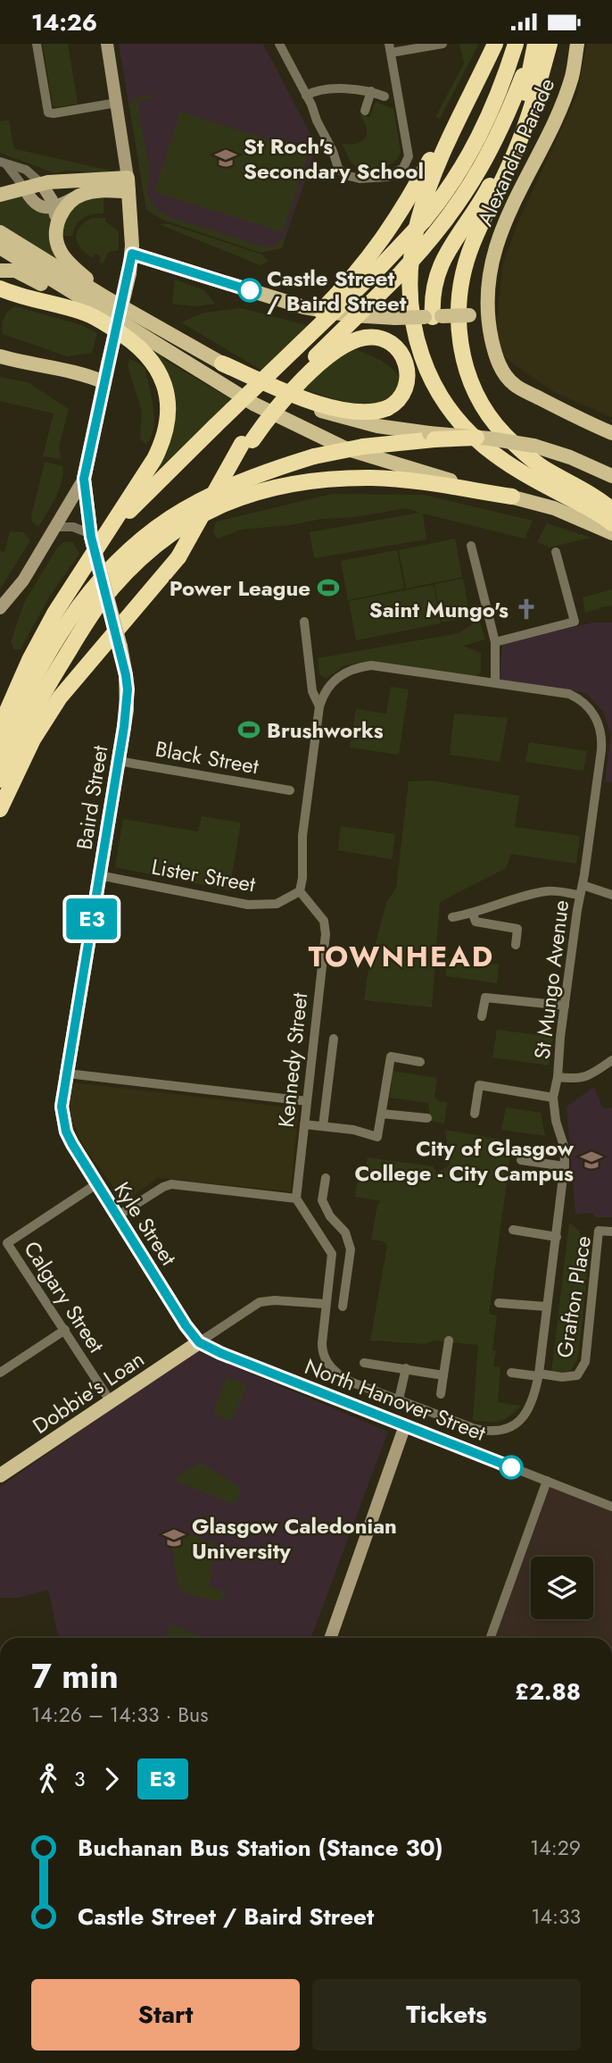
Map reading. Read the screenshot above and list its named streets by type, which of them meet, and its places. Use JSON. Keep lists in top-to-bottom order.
{
  "streets": {
    "main road": [
      "Alexandra Parade",
      "Baird Street",
      "Kyle Street",
      "Dobbie's Loan"
    ],
    "street": [
      "Black Street",
      "Lister Street",
      "St Mungo Avenue",
      "Kennedy Street",
      "Calgary Street",
      "Grafton Place",
      "North Hanover Street"
    ]
  },
  "crossings": [
    ["Black Street", "Baird Street"],
    ["Baird Street", "Lister Street"],
    ["Baird Street", "Kyle Street"],
    ["Lister Street", "Kennedy Street"],
    ["St Mungo Avenue", "Grafton Place"],
    ["Kyle Street", "Calgary Street"],
    ["Kyle Street", "Dobbie's Loan"],
    ["Kyle Street", "North Hanover Street"],
    ["Calgary Street", "Dobbie's Loan"],
    ["Dobbie's Loan", "North Hanover Street"]
  ],
  "districts": ["TOWNHEAD"],
  "places": {
    "school or university": ["St Roch's Secondary School", "City of Glasgow College - City Campus", "Glasgow Caledonian University"],
    "other": ["Castle Street / Baird Street"],
    "sports": ["Power League", "Brushworks"],
    "church": ["Saint Mungo's"]
  },
  "lines": ["bus line E3"],
  "page": {
    "status": "14:26",
    "on_map": "E3",
    "heading": ["7 min", "14:26 – 14:33 · Bus", "£2.88"],
    "legs": ["3", "E3"],
    "list": [
      {
        "name": "Buchanan Bus Station (Stance 30)",
        "value": "14:29"
      },
      {
        "name": "Castle Street / Baird Street",
        "value": "14:33"
      }
    ],
    "buttons": ["Start", "Tickets"]
  }
}
